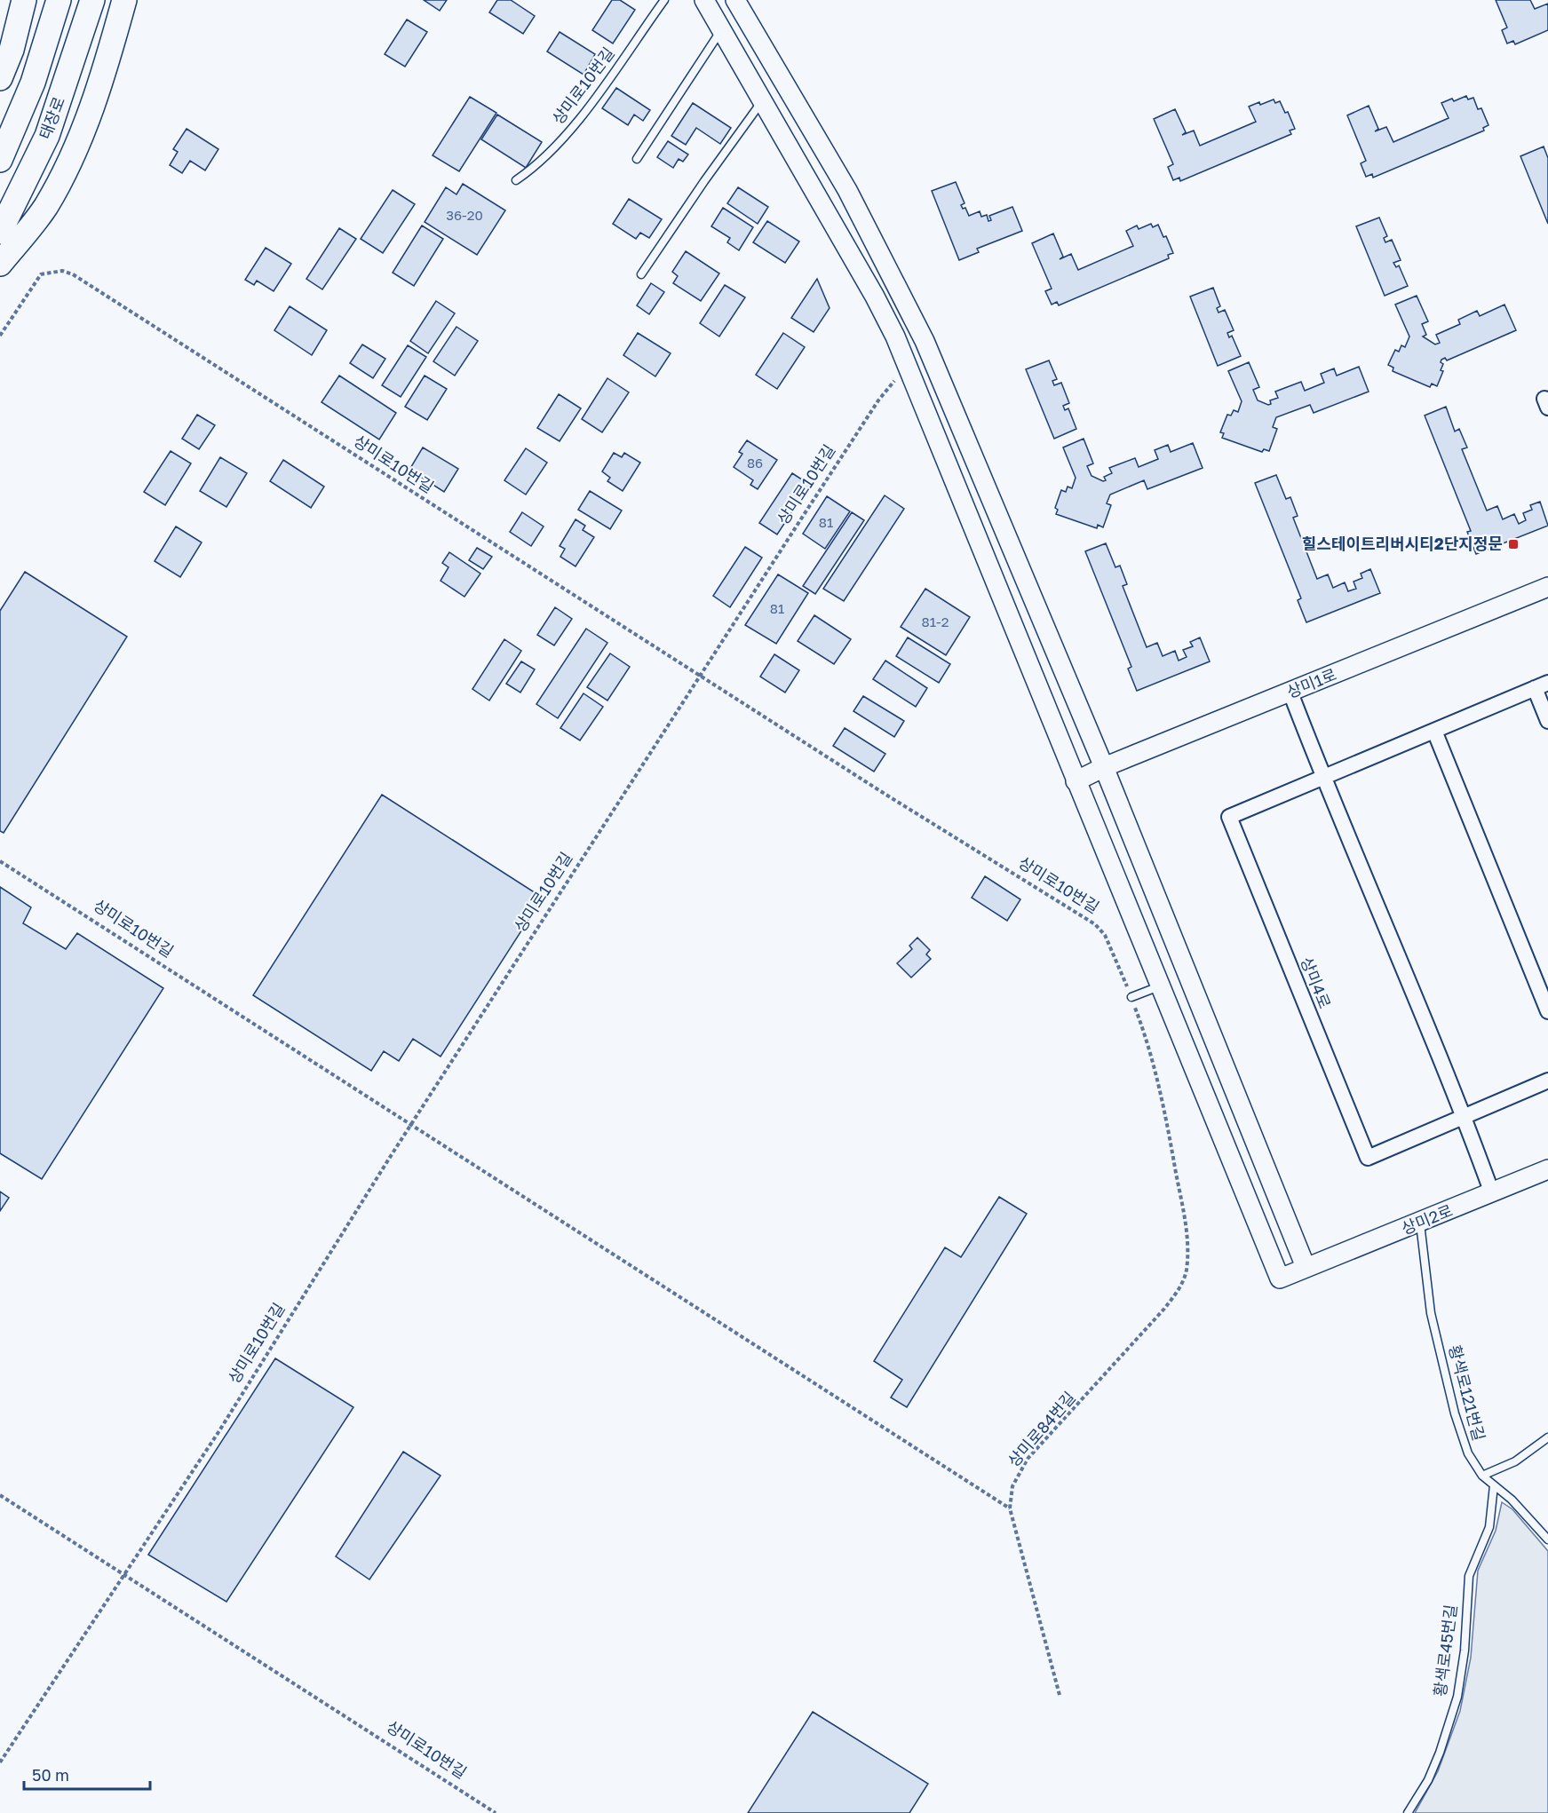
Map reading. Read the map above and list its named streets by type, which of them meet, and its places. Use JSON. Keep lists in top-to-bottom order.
{
  "streets": {
    "main road": ["태장로"],
    "street": ["상미1로", "상미4로", "상미2로"],
    "lane": ["상미로10번길", "황색로121번길", "황색로45번길"],
    "path": ["상미로84번길"]
  },
  "crossings": [
    ["상미로10번길", "상미로84번길"],
    ["상미2로", "황색로121번길"],
    ["황색로121번길", "황색로45번길"]
  ],
  "places": {
    "transit": ["힐스테이트리버시티2단지정문"]
  },
  "house_numbers": [
    "36-20",
    "86",
    "81",
    "81",
    "81-2"
  ],
  "scale_bar": "50 m"
}
